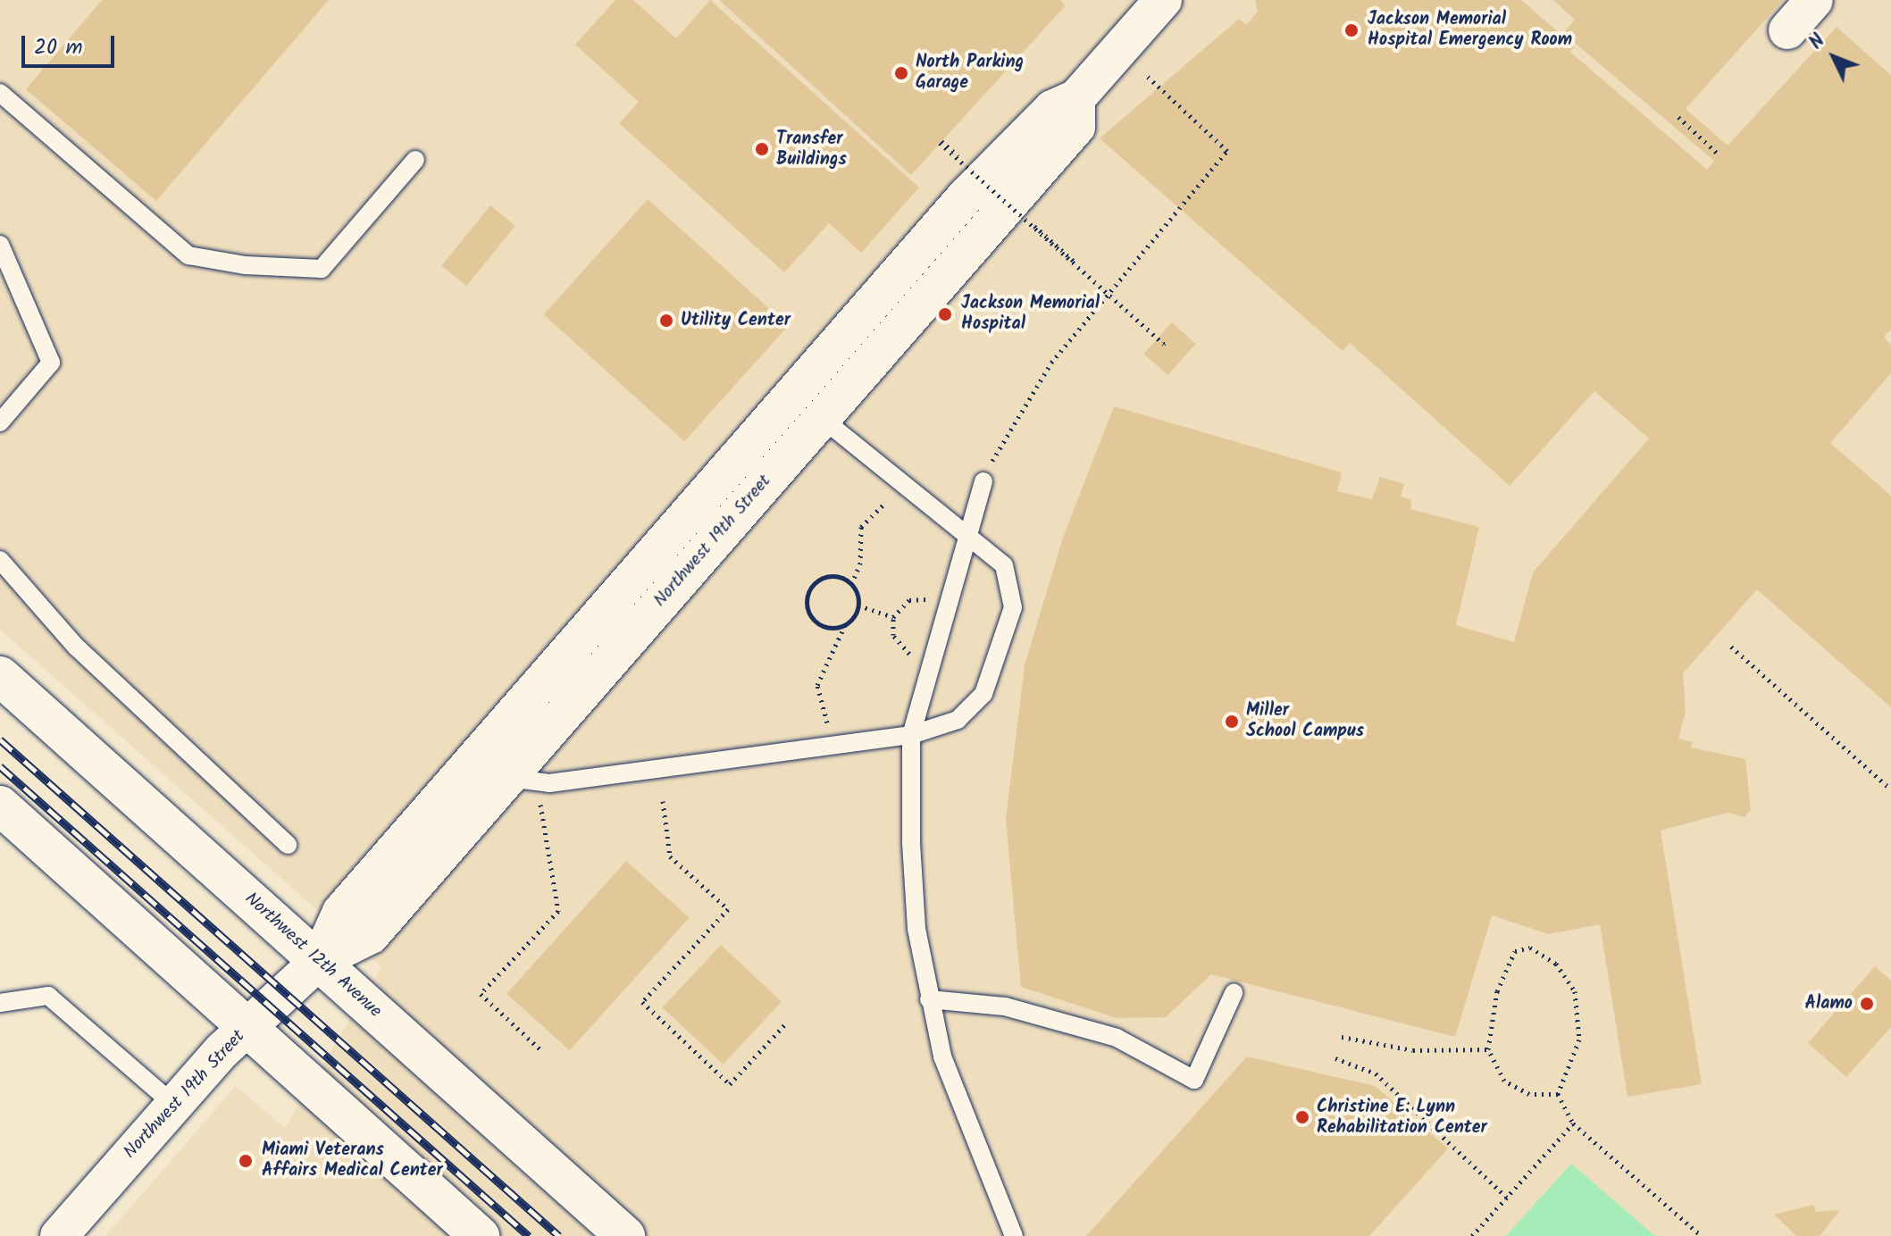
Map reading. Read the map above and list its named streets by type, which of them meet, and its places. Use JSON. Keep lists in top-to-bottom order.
{
  "streets": {
    "main road": ["Northwest 12th Avenue"],
    "street": ["Northwest 19th Street"]
  },
  "crossings": [
    ["Northwest 19th Street", "Northwest 12th Avenue"]
  ],
  "places": [
    "Jackson Memorial Hospital Emergency Room",
    "North Parking Garage",
    "Transfer Buildings",
    "Jackson Memorial Hospital",
    "Utility Center",
    "Miller School Campus",
    "Alamo",
    "Christine E. Lynn Rehabilitation Center",
    "Miami Veterans Affairs Medical Center"
  ],
  "scale_bar": "20 m",
  "north": "top left"
}
